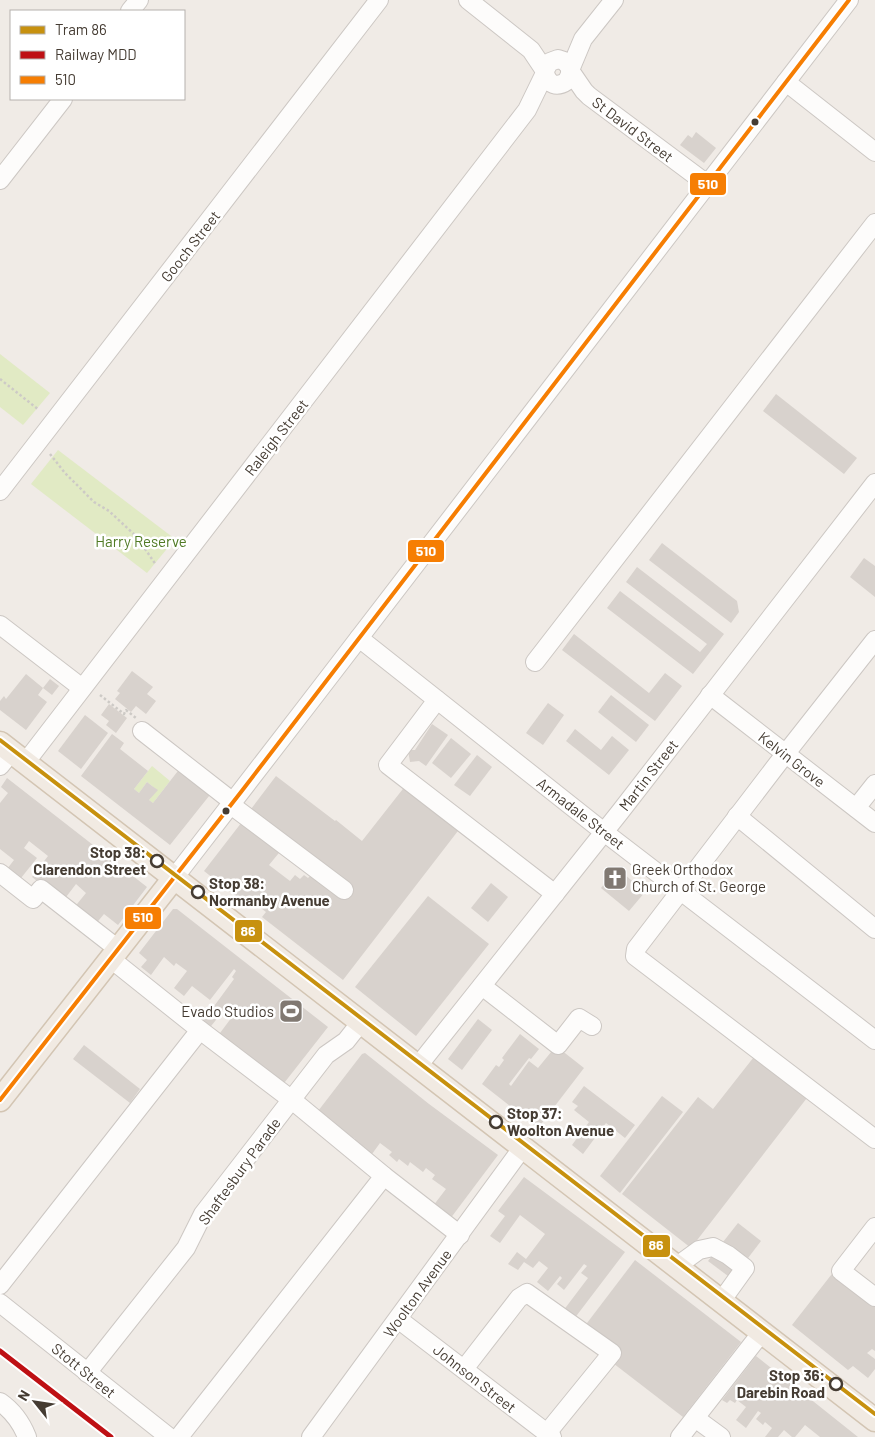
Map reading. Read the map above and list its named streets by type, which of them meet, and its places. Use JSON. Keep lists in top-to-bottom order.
{
  "streets": {
    "street": [
      "St David Street",
      "Gooch Street",
      "Raleigh Street",
      "Kelvin Grove",
      "Martin Street",
      "Armadale Street",
      "Shaftesbury Parade",
      "Woolton Avenue",
      "Stott Street",
      "Johnson Street"
    ]
  },
  "crossings": [
    ["St David Street", "Raleigh Street"],
    ["Kelvin Grove", "Martin Street"],
    ["Martin Street", "Armadale Street"],
    ["Shaftesbury Parade", "Stott Street"],
    ["Woolton Avenue", "Johnson Street"]
  ],
  "parks": ["Harry Reserve"],
  "places": {
    "other": [
      "Stop 38: Clarendon Street",
      "Stop 38: Normanby Avenue",
      "Stop 37: Woolton Avenue",
      "Stop 36: Darebin Road"
    ],
    "church": ["Greek Orthodox Church of St. George"],
    "sports": ["Evado Studios"]
  },
  "lines": ["transit line 510", "tram line 86", "rail line MDD"],
  "legend": ["Tram 86", "Railway MDD", "510"],
  "north": "top left"
}
